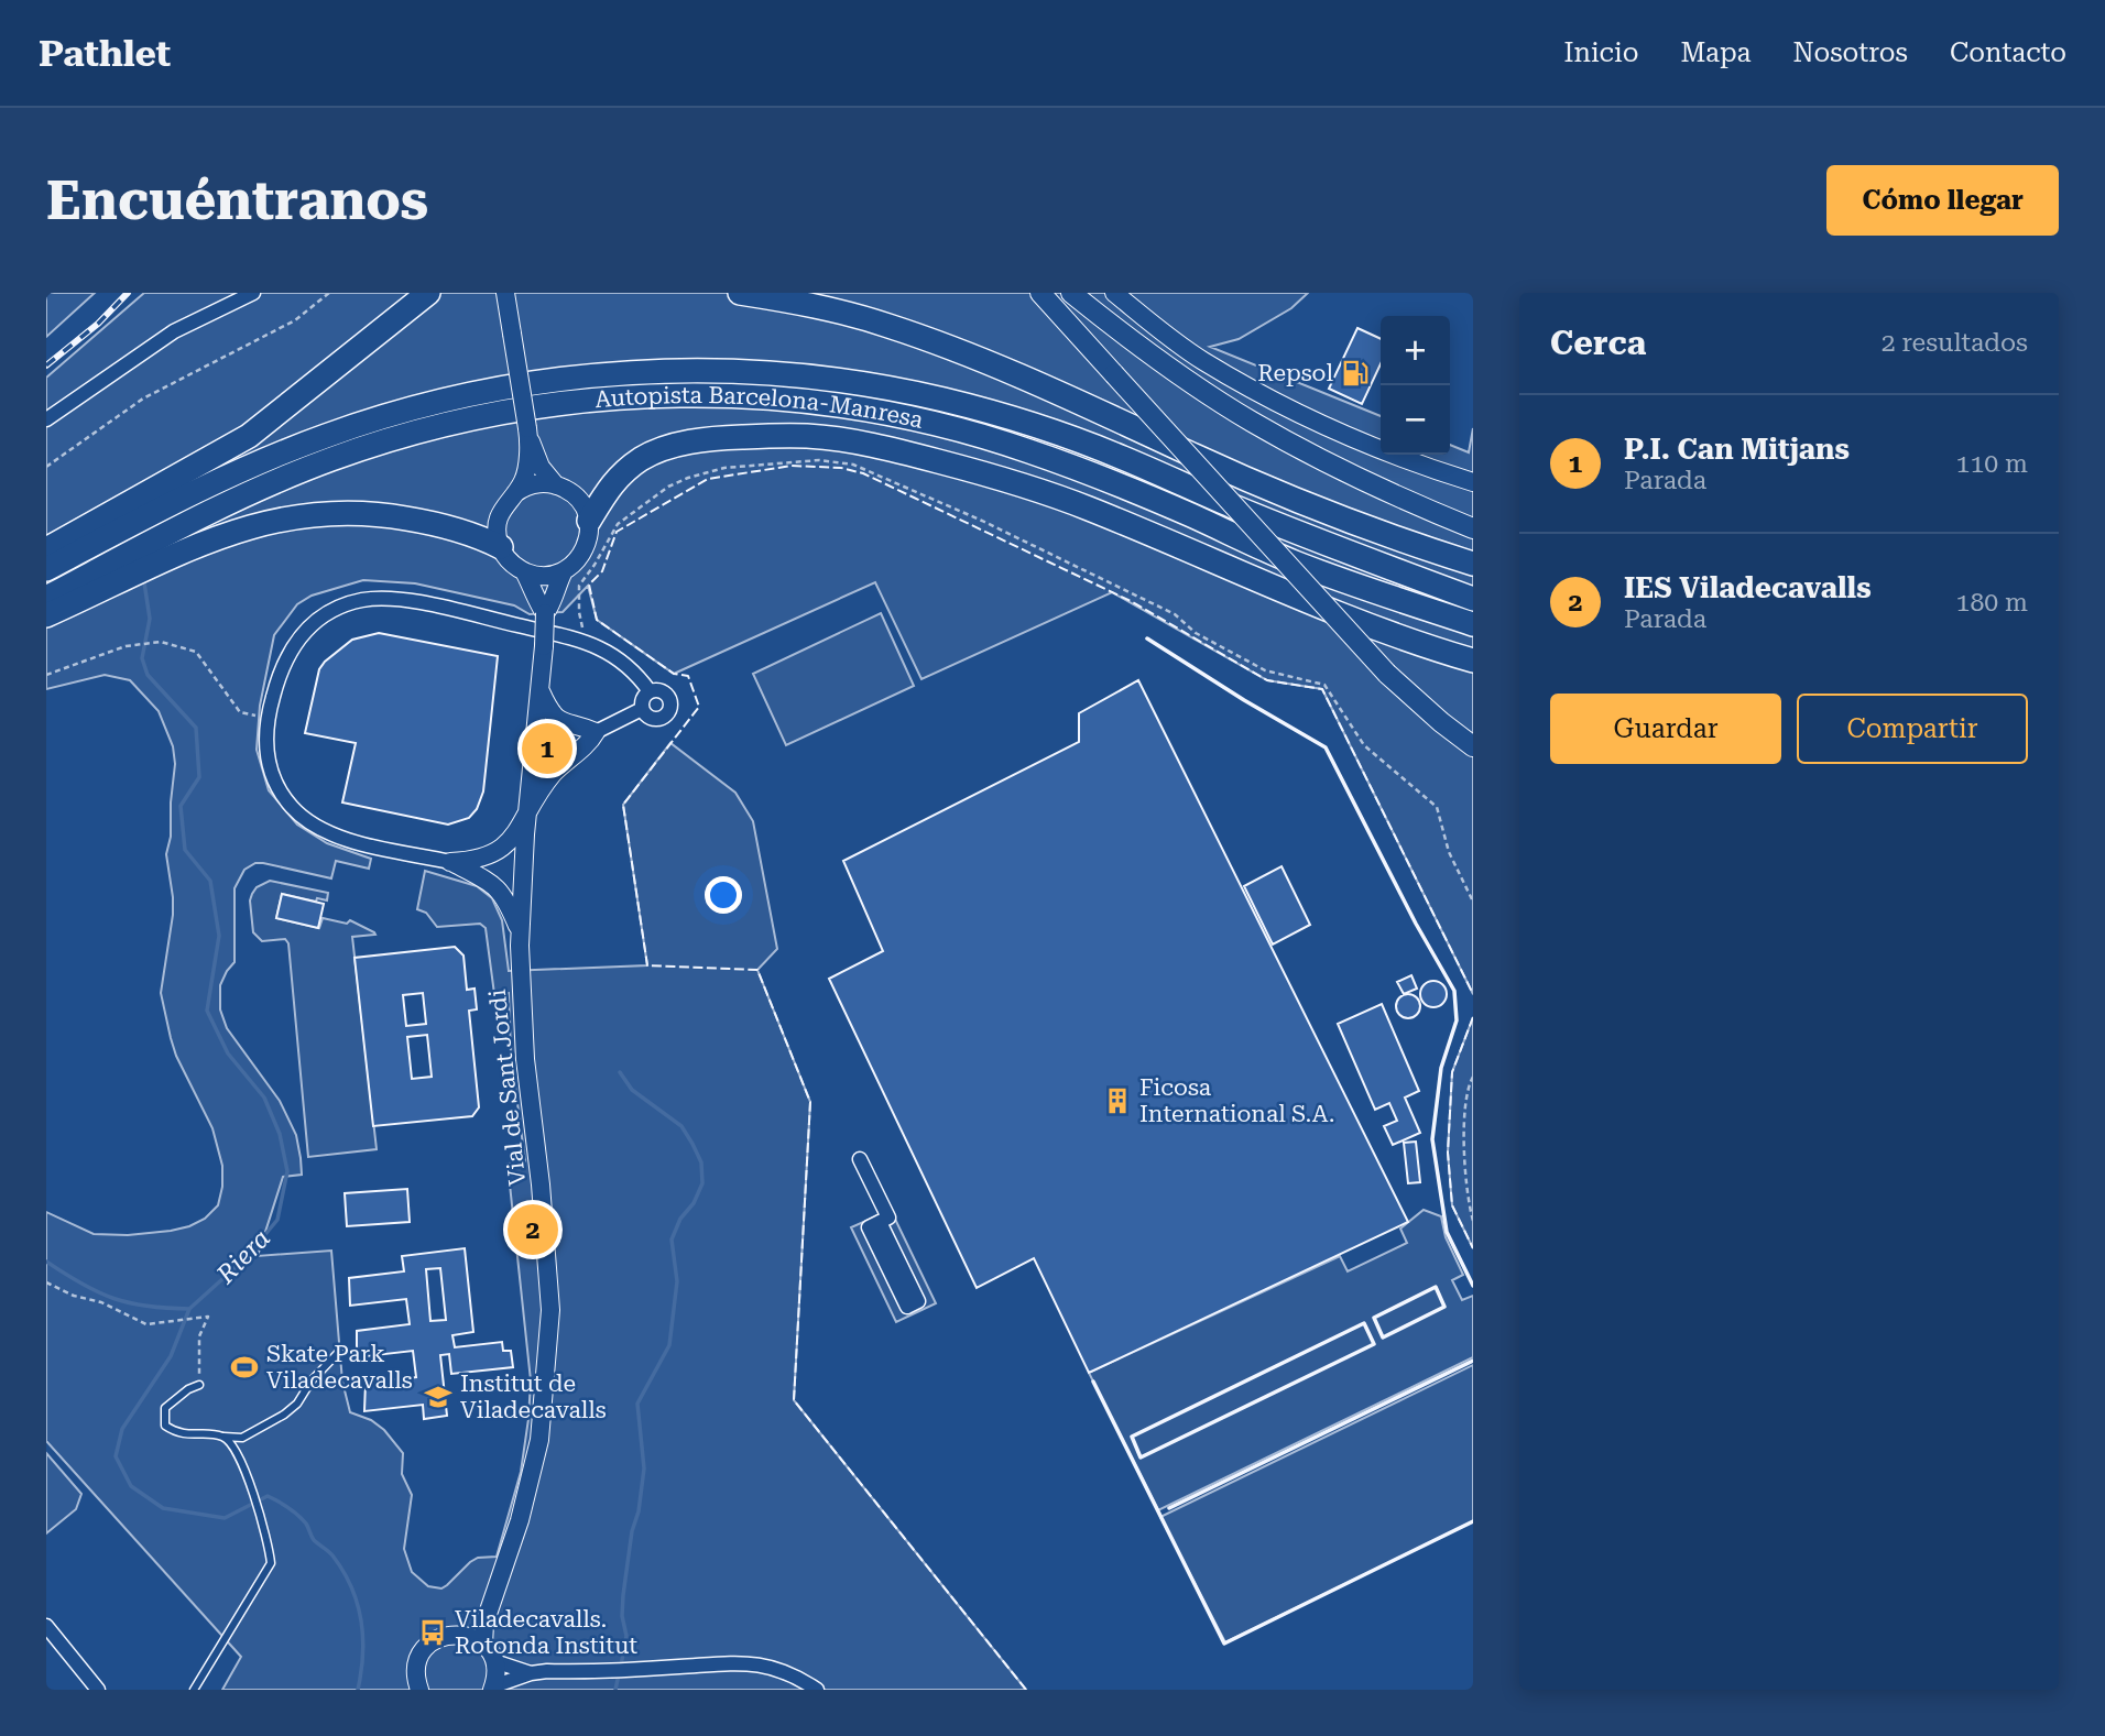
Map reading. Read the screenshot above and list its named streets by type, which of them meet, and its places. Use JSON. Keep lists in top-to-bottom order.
{
  "streets": {
    "highway": ["Autopista Barcelona-Manresa"],
    "street": ["Vial de Sant Jordi"]
  },
  "water": ["Riera"],
  "places": {
    "fuel station": ["Repsol"],
    "building": ["Ficosa International S.A."],
    "sports": ["Skate Park Viladecavalls"],
    "school or university": ["Institut de Viladecavalls"],
    "bus stop": ["Viladecavalls. Rotonda Institut"]
  },
  "page": {
    "header": "Pathlet",
    "nav": [
      "Inicio",
      "Mapa",
      "Nosotros",
      "Contacto"
    ],
    "buttons": [
      "Cómo llegar",
      ["Guardar", "Compartir"]
    ],
    "title": "Encuéntranos",
    "heading": ["Cerca", "2 resultados"],
    "map_buttons": ["+", "−"],
    "list": [
      {
        "mark": "1",
        "name": "P.I. Can Mitjans",
        "note": "Parada",
        "value": "110 m"
      },
      {
        "mark": "2",
        "name": "IES Viladecavalls",
        "note": "Parada",
        "value": "180 m"
      }
    ],
    "pins": ["1", "2"]
  }
}
